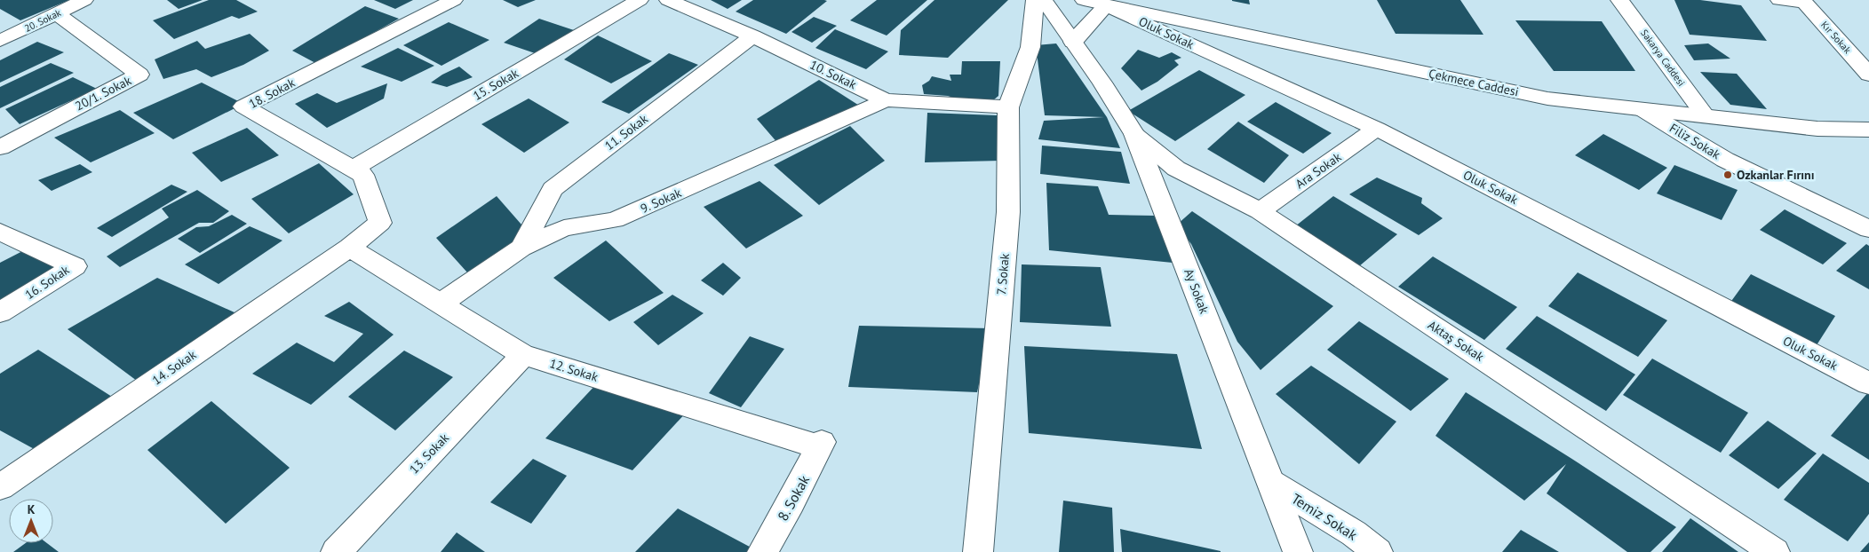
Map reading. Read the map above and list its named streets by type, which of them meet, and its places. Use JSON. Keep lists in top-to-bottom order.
{
  "streets": {
    "street": [
      "20. Sokak",
      "Oluk Sokak",
      "Kır Sokak",
      "Sakarya Caddesi",
      "10. Sokak",
      "Çekmece Caddesi",
      "15. Sokak",
      "20/1. Sokak",
      "18. Sokak",
      "11. Sokak",
      "Filiz Sokak",
      "Ara Sokak",
      "9. Sokak",
      "7. Sokak",
      "16. Sokak",
      "Ay Sokak",
      "Aktaş Sokak",
      "14. Sokak",
      "12. Sokak",
      "13. Sokak",
      "8. Sokak",
      "Temiz Sokak"
    ]
  },
  "crossings": [
    ["20. Sokak", "20/1. Sokak"],
    ["Oluk Sokak", "Çekmece Caddesi"],
    ["Oluk Sokak", "Ara Sokak"],
    ["Sakarya Caddesi", "Çekmece Caddesi"],
    ["10. Sokak", "11. Sokak"],
    ["10. Sokak", "9. Sokak"],
    ["10. Sokak", "7. Sokak"],
    ["Çekmece Caddesi", "Filiz Sokak"],
    ["15. Sokak", "18. Sokak"],
    ["18. Sokak", "14. Sokak"],
    ["18. Sokak", "12. Sokak"],
    ["11. Sokak", "9. Sokak"],
    ["Ara Sokak", "Aktaş Sokak"],
    ["9. Sokak", "12. Sokak"],
    ["Ay Sokak", "Aktaş Sokak"],
    ["Ay Sokak", "Temiz Sokak"],
    ["14. Sokak", "12. Sokak"],
    ["12. Sokak", "13. Sokak"],
    ["12. Sokak", "8. Sokak"]
  ],
  "places": ["Ozkanlar Fırını"],
  "north": "top"
}
